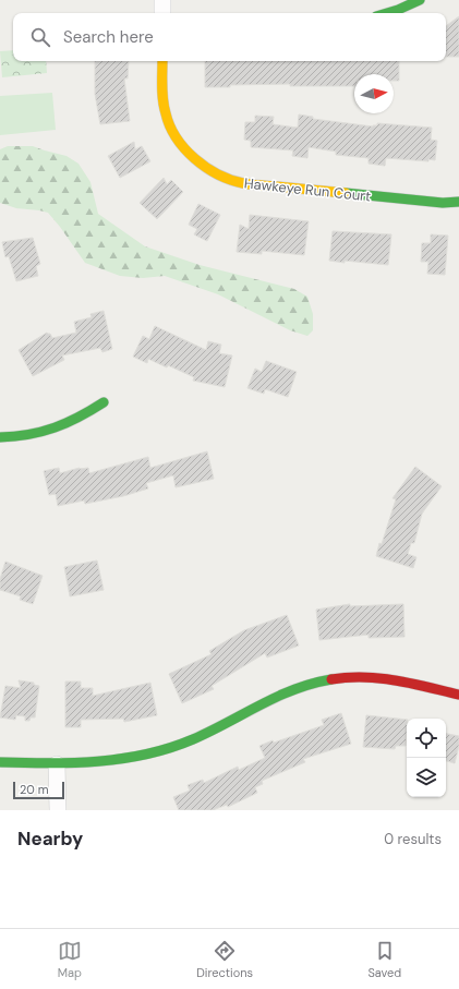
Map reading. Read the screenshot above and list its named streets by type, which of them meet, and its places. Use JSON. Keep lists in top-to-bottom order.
{
  "streets": {
    "street": ["Hawkeye Run Court"]
  },
  "scale_bar": "20 m",
  "north": "right",
  "page": {
    "search": "Search here",
    "scale": "20 m",
    "heading": ["Nearby", "0 results"],
    "nav": ["Map", "Directions", "Saved"]
  }
}
